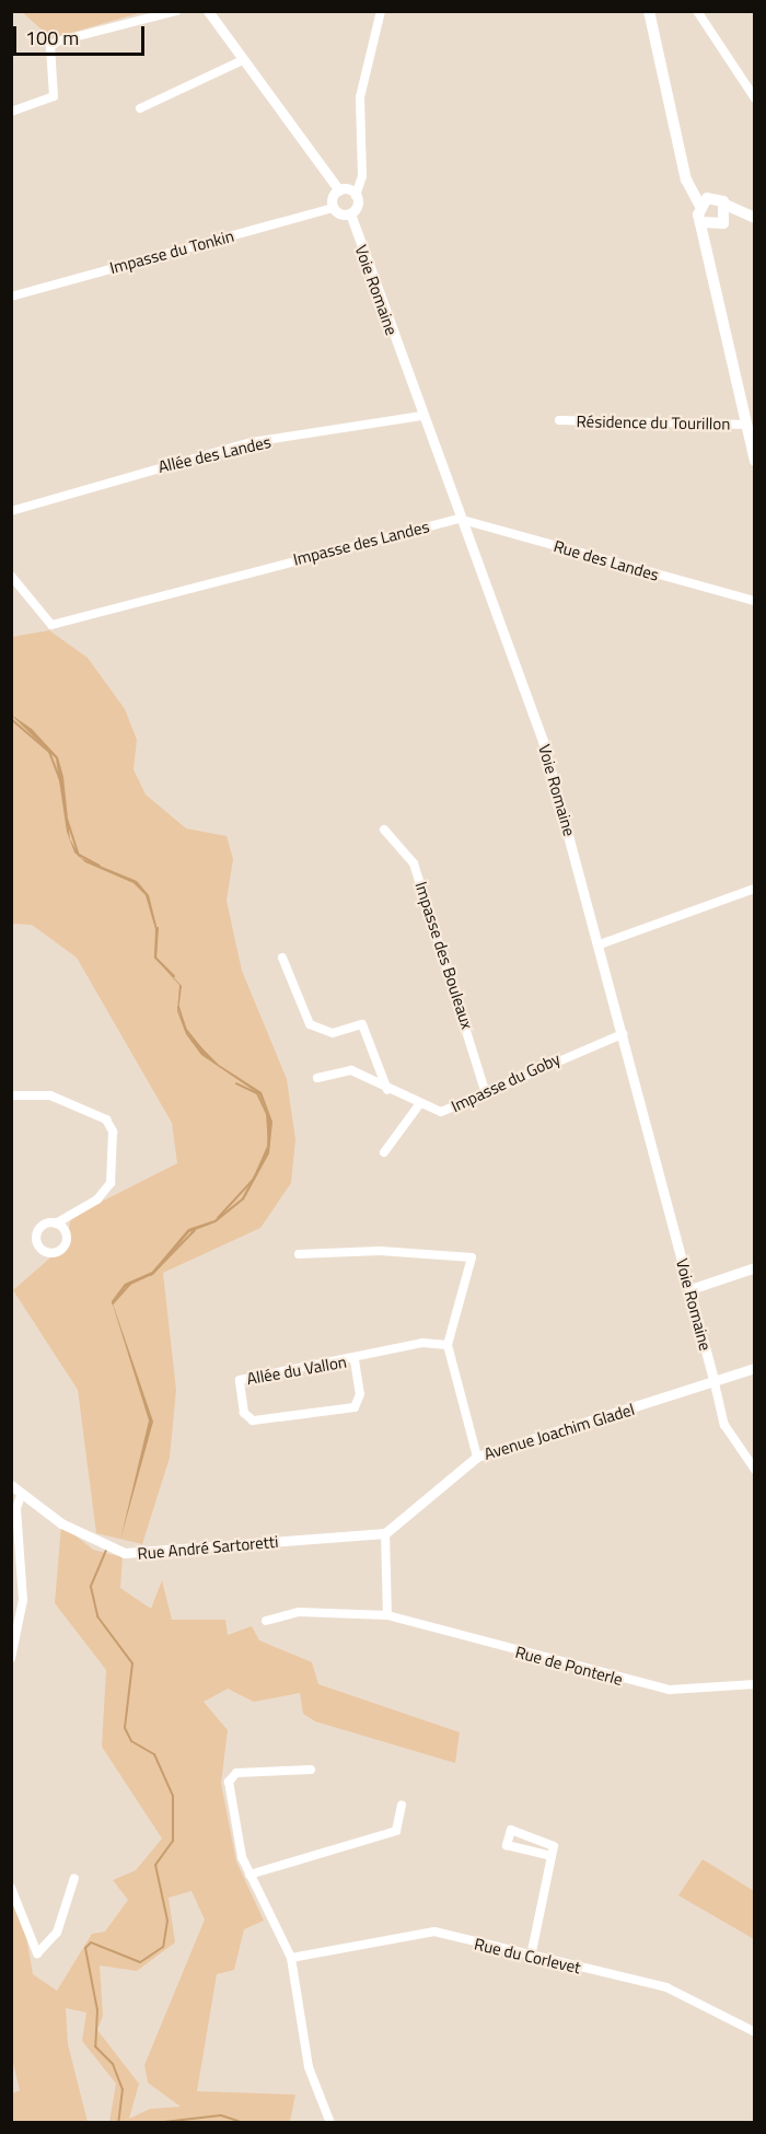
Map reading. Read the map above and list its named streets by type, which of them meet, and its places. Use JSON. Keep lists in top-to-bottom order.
{
  "streets": {
    "street": [
      "Impasse du Tonkin",
      "Voie Romaine",
      "Résidence du Tourillon",
      "Allée des Landes",
      "Impasse des Landes",
      "Rue des Landes",
      "Impasse des Bouleaux",
      "Impasse du Goby",
      "Allée du Vallon",
      "Avenue Joachim Gladel",
      "Rue André Sartoretti",
      "Rue de Ponterle",
      "Rue du Corlevet"
    ]
  },
  "crossings": [
    ["Voie Romaine", "Allée des Landes"],
    ["Voie Romaine", "Impasse des Landes"],
    ["Voie Romaine", "Rue des Landes"],
    ["Voie Romaine", "Impasse du Goby"],
    ["Voie Romaine", "Avenue Joachim Gladel"],
    ["Impasse des Landes", "Rue des Landes"],
    ["Impasse des Bouleaux", "Impasse du Goby"],
    ["Avenue Joachim Gladel", "Rue André Sartoretti"]
  ],
  "scale_bar": "100 m"
}
